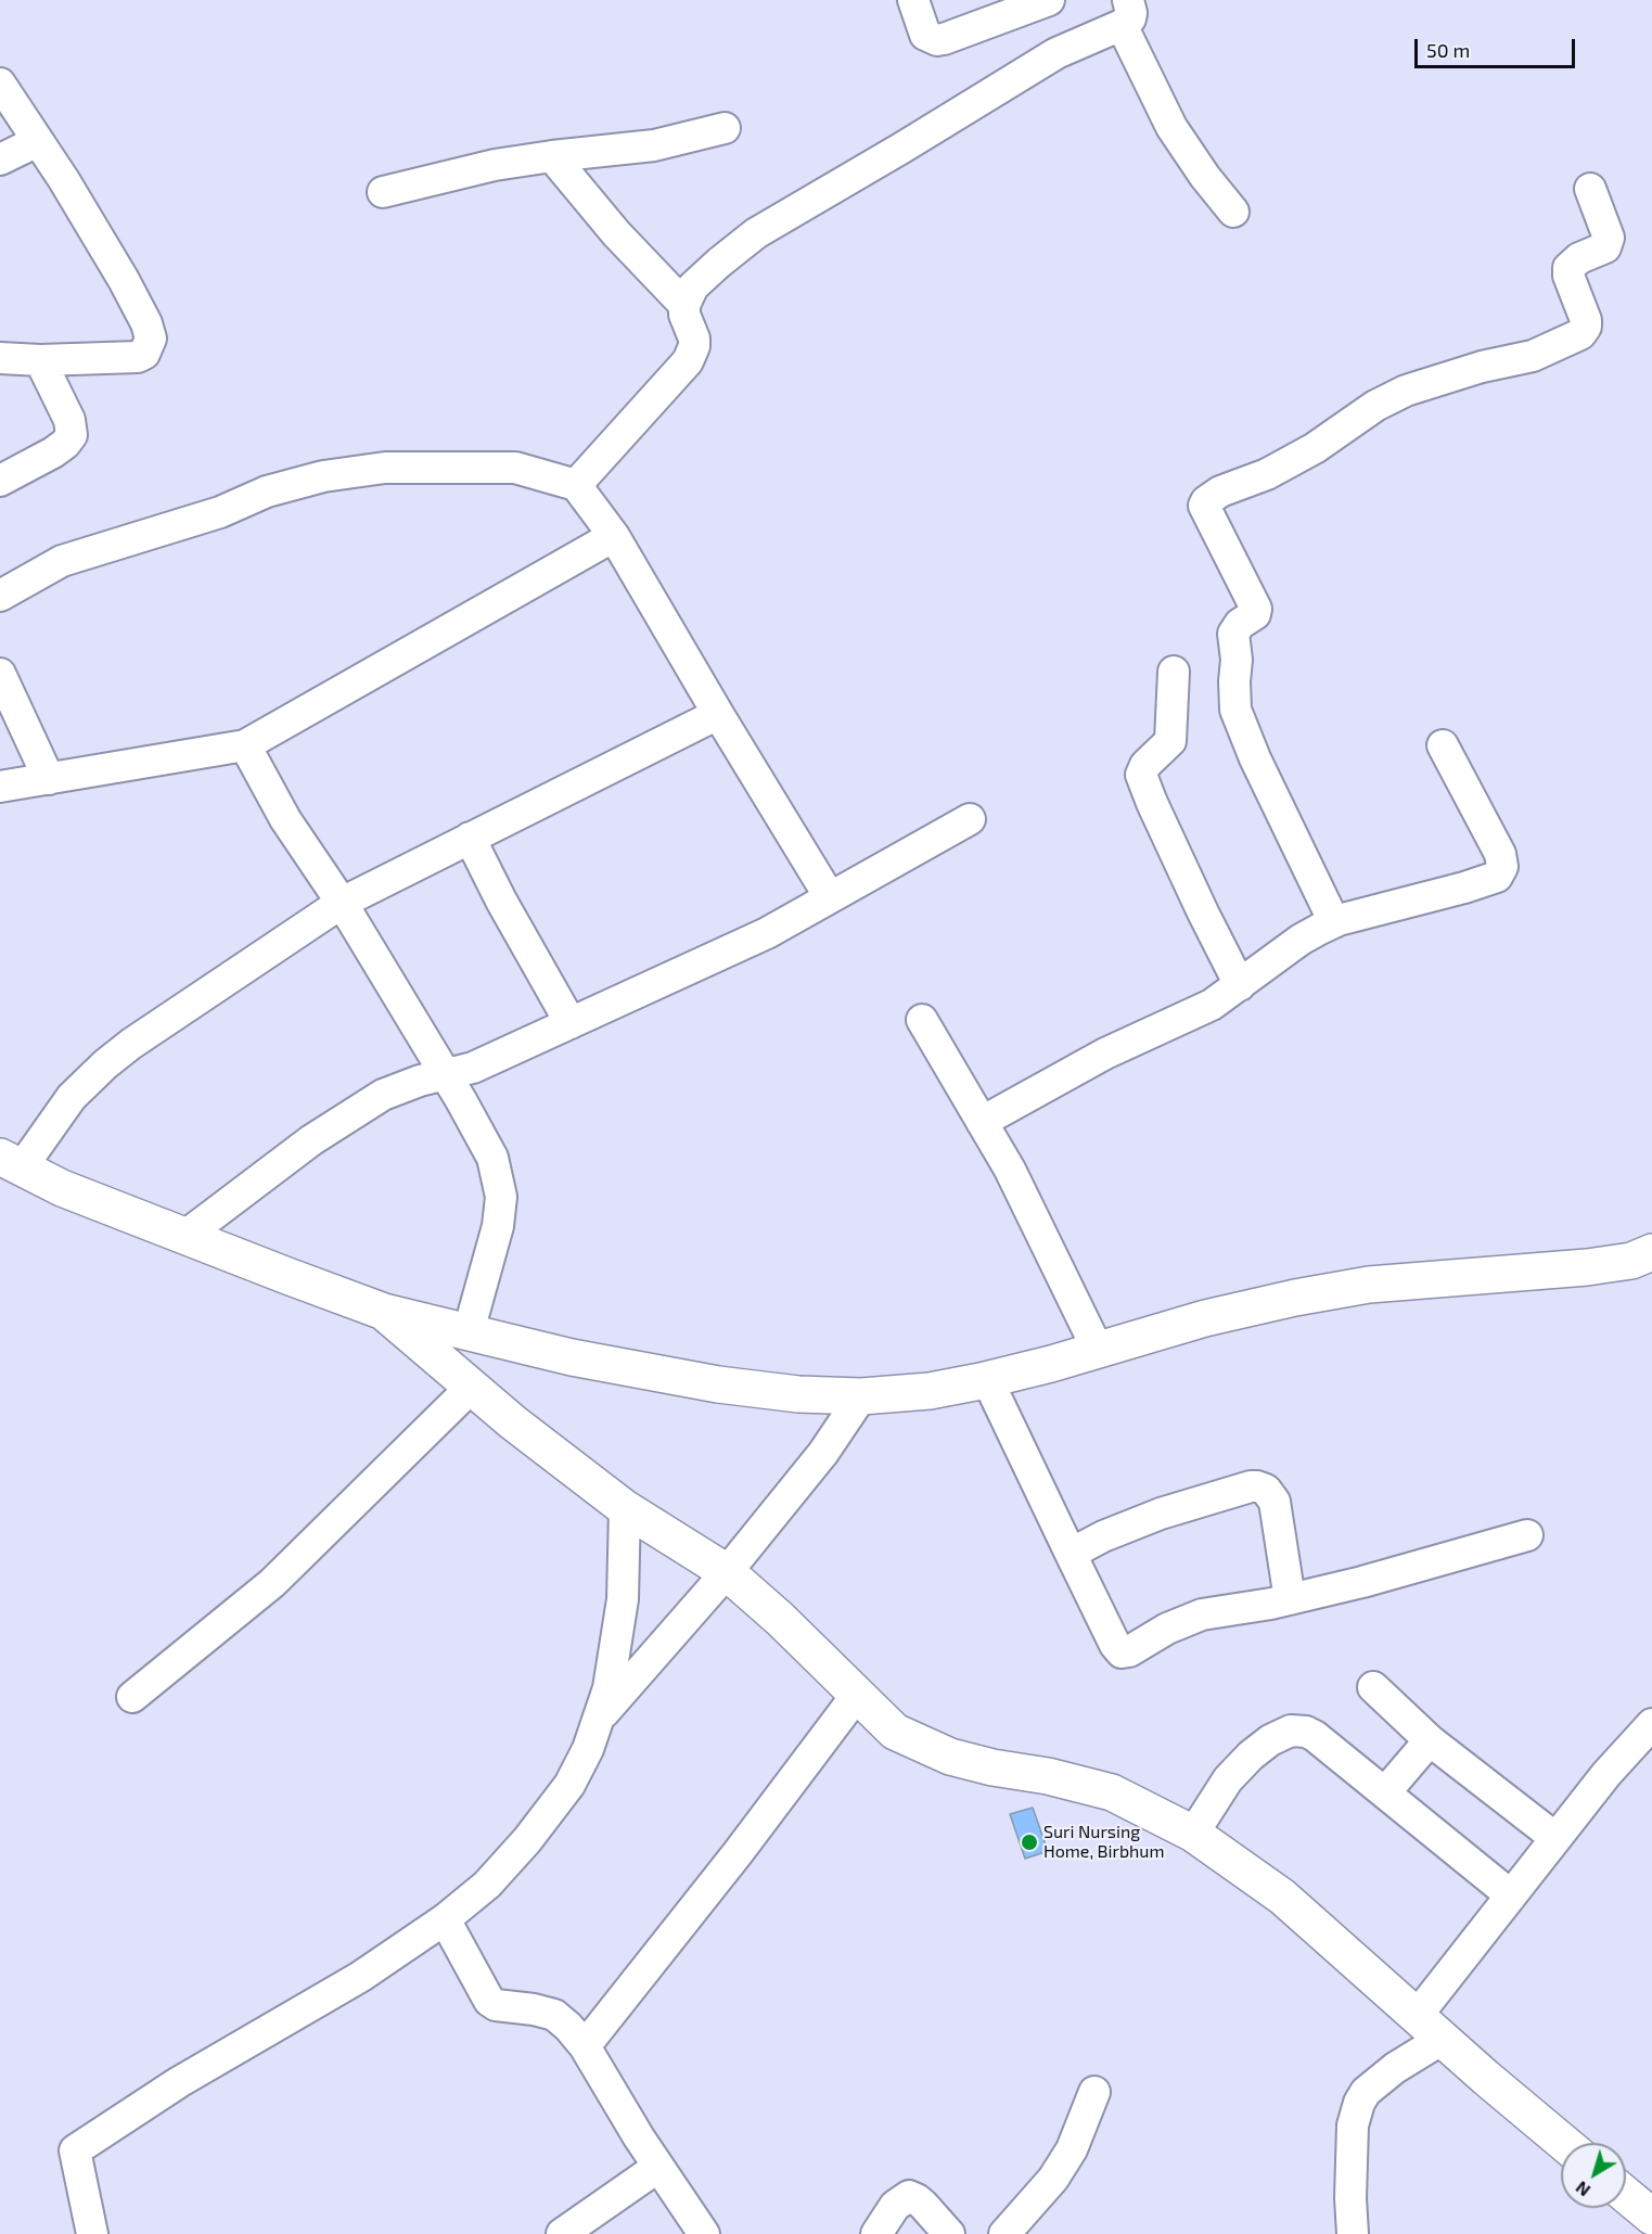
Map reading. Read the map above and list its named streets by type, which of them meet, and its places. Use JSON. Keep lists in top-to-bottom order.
{
  "places": ["Suri Nursing Home, Birbhum"],
  "scale_bar": "50 m",
  "north": "bottom left"
}
